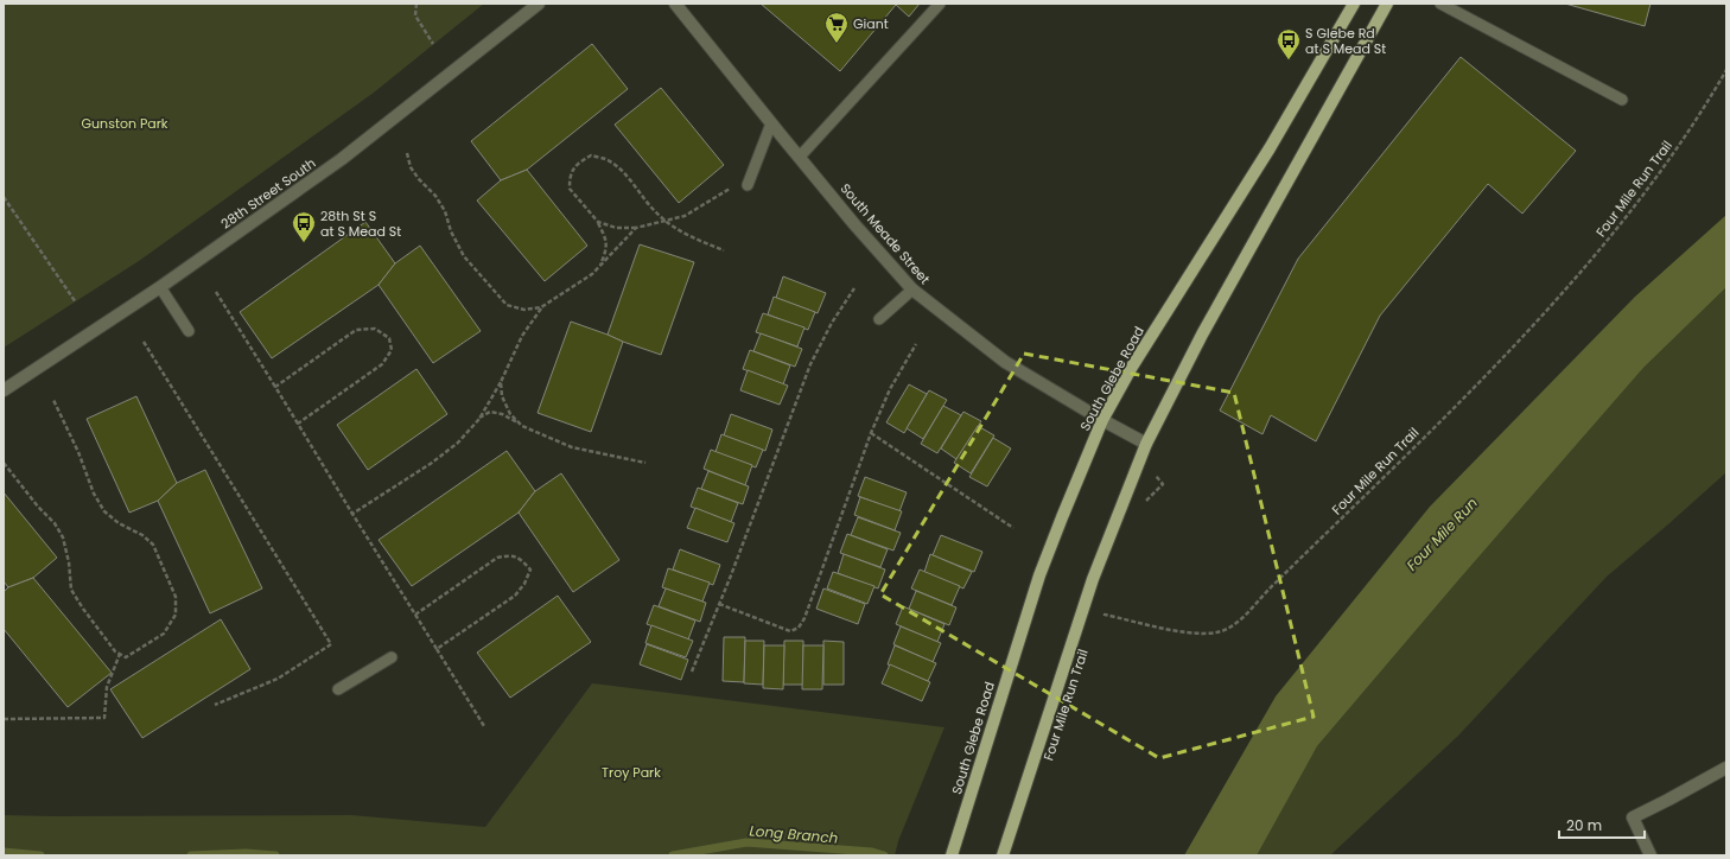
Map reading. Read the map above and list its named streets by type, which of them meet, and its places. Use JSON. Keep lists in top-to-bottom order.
{
  "streets": {
    "main road": ["South Glebe Road"],
    "street": ["28th Street South", "South Meade Street"],
    "path": ["Four Mile Run Trail"]
  },
  "crossings": [
    ["South Meade Street", "South Glebe Road"]
  ],
  "water": ["Four Mile Run", "Long Branch"],
  "parks": ["Gunston Park", "Troy Park"],
  "places": {
    "supermarket": ["Giant"],
    "bus stop": ["S Glebe Rd at S Mead St", "28th St S at S Mead St"]
  },
  "scale_bar": "20 m"
}
